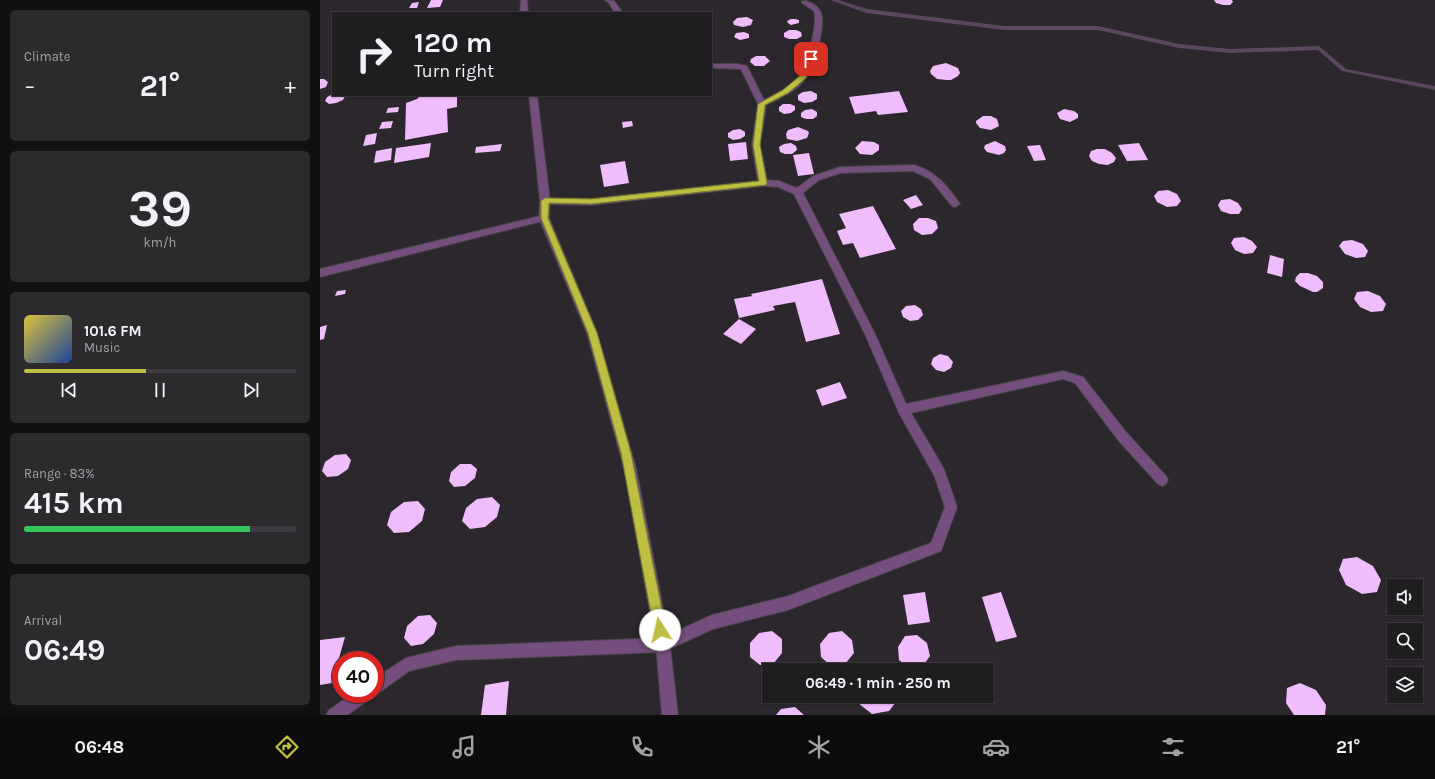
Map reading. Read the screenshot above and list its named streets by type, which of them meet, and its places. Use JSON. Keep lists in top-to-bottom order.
{
  "page": {
    "tile": [
      "Climate",
      ["39", "km/h"],
      ["Range · 83%", "415 km"],
      ["Arrival", "06:49"]
    ],
    "turn": ["120 m", "Turn right"],
    "heat": ["−", "21°", "+"],
    "song": ["101.6 FM", "Music"],
    "limit": "40",
    "trip": "06:49 · 1 min · 250 m",
    "tabs": ["06:48", "21°"]
  }
}
